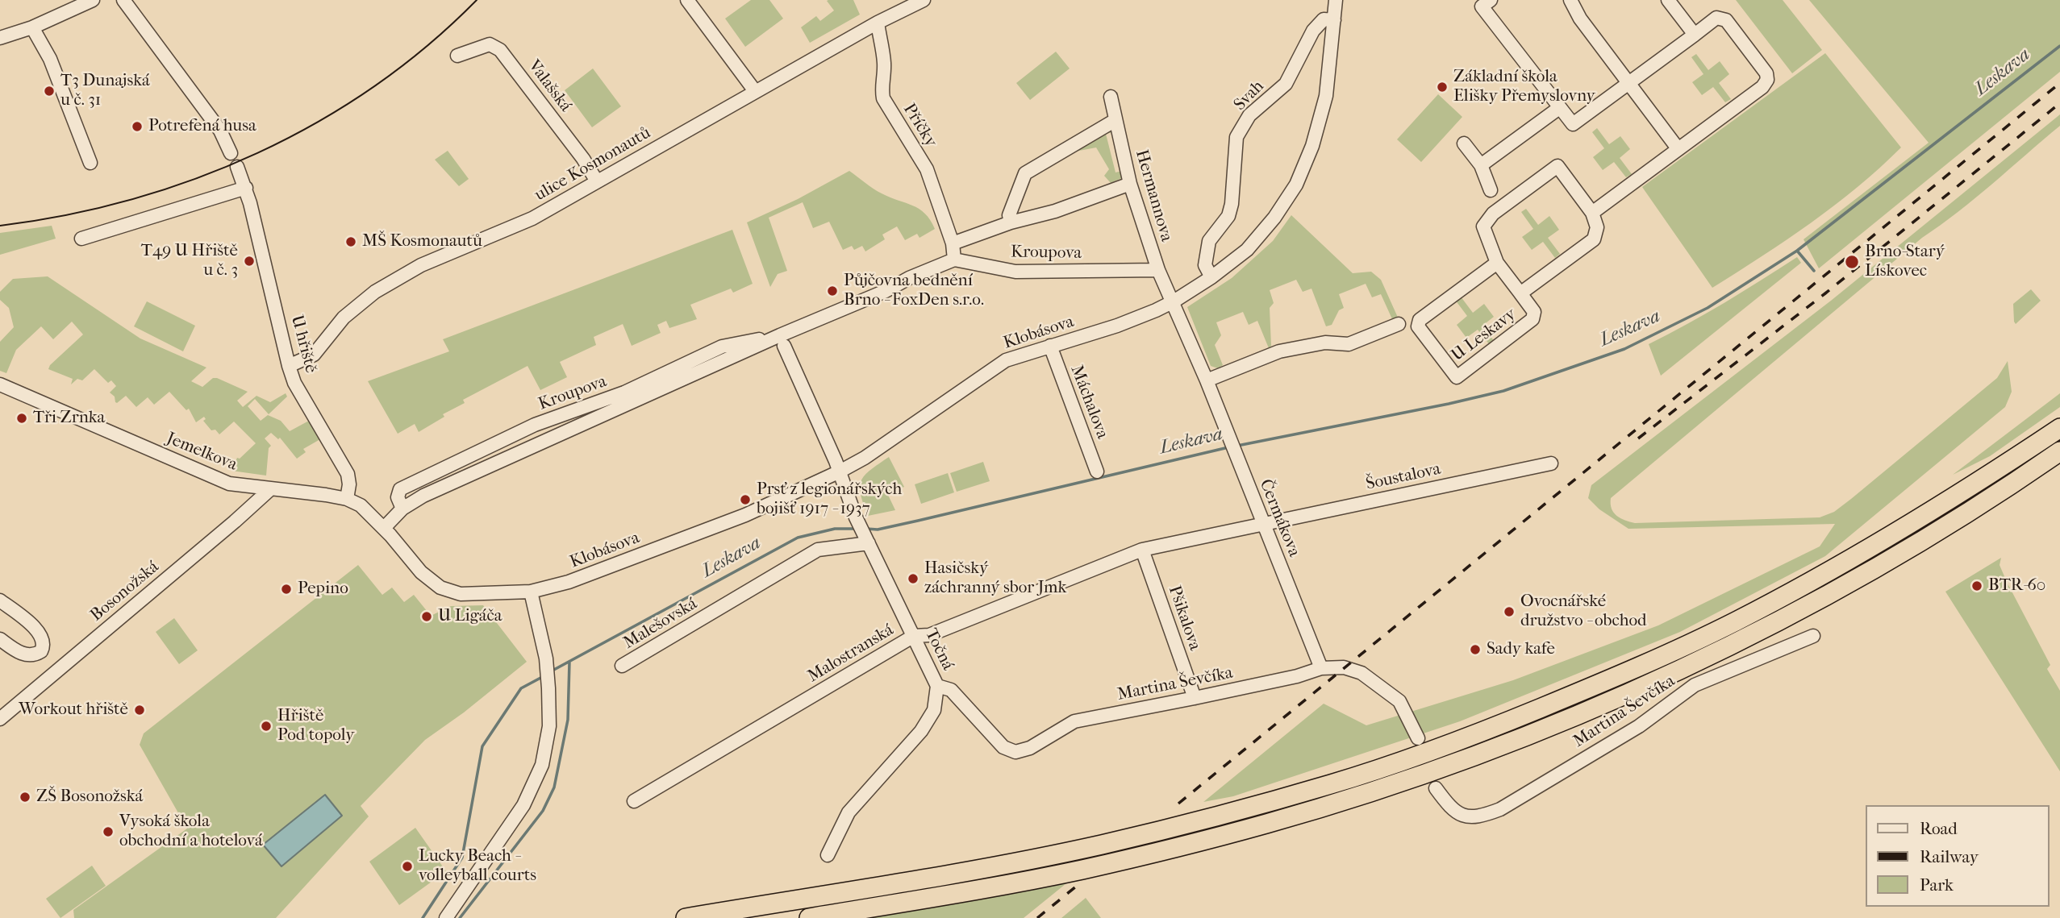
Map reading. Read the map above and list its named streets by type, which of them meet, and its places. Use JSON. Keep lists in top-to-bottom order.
{
  "streets": {
    "street": [
      "Valašská",
      "Svah",
      "Příčky",
      "ulice Kosmonautů",
      "Hermannova",
      "Kroupova",
      "Klobásova",
      "U Leskavy",
      "U hřiště",
      "Máchalova",
      "Jemelkova",
      "Šoustalova",
      "Čermákova",
      "Bosonožská",
      "Pšikalova",
      "Malešovská",
      "Točná",
      "Malostranská",
      "Martina Ševčíka"
    ]
  },
  "crossings": [
    ["Valašská", "ulice Kosmonautů"],
    ["Svah", "Klobásova"],
    ["Příčky", "ulice Kosmonautů"],
    ["Příčky", "Kroupova"],
    ["ulice Kosmonautů", "U hřiště"],
    ["Hermannova", "Kroupova"],
    ["Hermannova", "Klobásova"],
    ["Hermannova", "Čermákova"],
    ["Kroupova", "Klobásova"],
    ["Kroupova", "Jemelkova"],
    ["Klobásova", "Máchalova"],
    ["Klobásova", "Jemelkova"],
    ["Klobásova", "Čermákova"],
    ["Klobásova", "Točná"],
    ["U hřiště", "Jemelkova"],
    ["Jemelkova", "Bosonožská"],
    ["Šoustalova", "Čermákova"],
    ["Šoustalova", "Malostranská"],
    ["Čermákova", "Malostranská"],
    ["Čermákova", "Martina Ševčíka"],
    ["Pšikalova", "Malostranská"],
    ["Pšikalova", "Martina Ševčíka"],
    ["Malešovská", "Točná"],
    ["Točná", "Malostranská"],
    ["Točná", "Martina Ševčíka"]
  ],
  "water": ["Leskava"],
  "places": [
    "Základní škola Elišky Přemyslovny",
    "T3 Dunajská u č. 31",
    "Potrefená husa",
    "MŠ Kosmonautů",
    "T49 U Hřiště u č. 3",
    "Brno-Starý Lískovec",
    "Půjčovna bednění Brno - FoxDen s.r.o.",
    "Tři Zrnka",
    "Prsť z legionářských bojišť 1917 - 1937",
    "Hasičský záchranný sbor Jmk",
    "BTR-60",
    "Pepino",
    "Ovocnářské družstvo - obchod",
    "U Ligáča",
    "Sady kafe",
    "Workout hřiště",
    "Hřiště Pod topoly",
    "ZŠ Bosonožská",
    "Vysoká škola obchodní a hotelová",
    "Lucky Beach - volleyball courts"
  ],
  "legend": ["Road", "Railway", "Park"]
}
